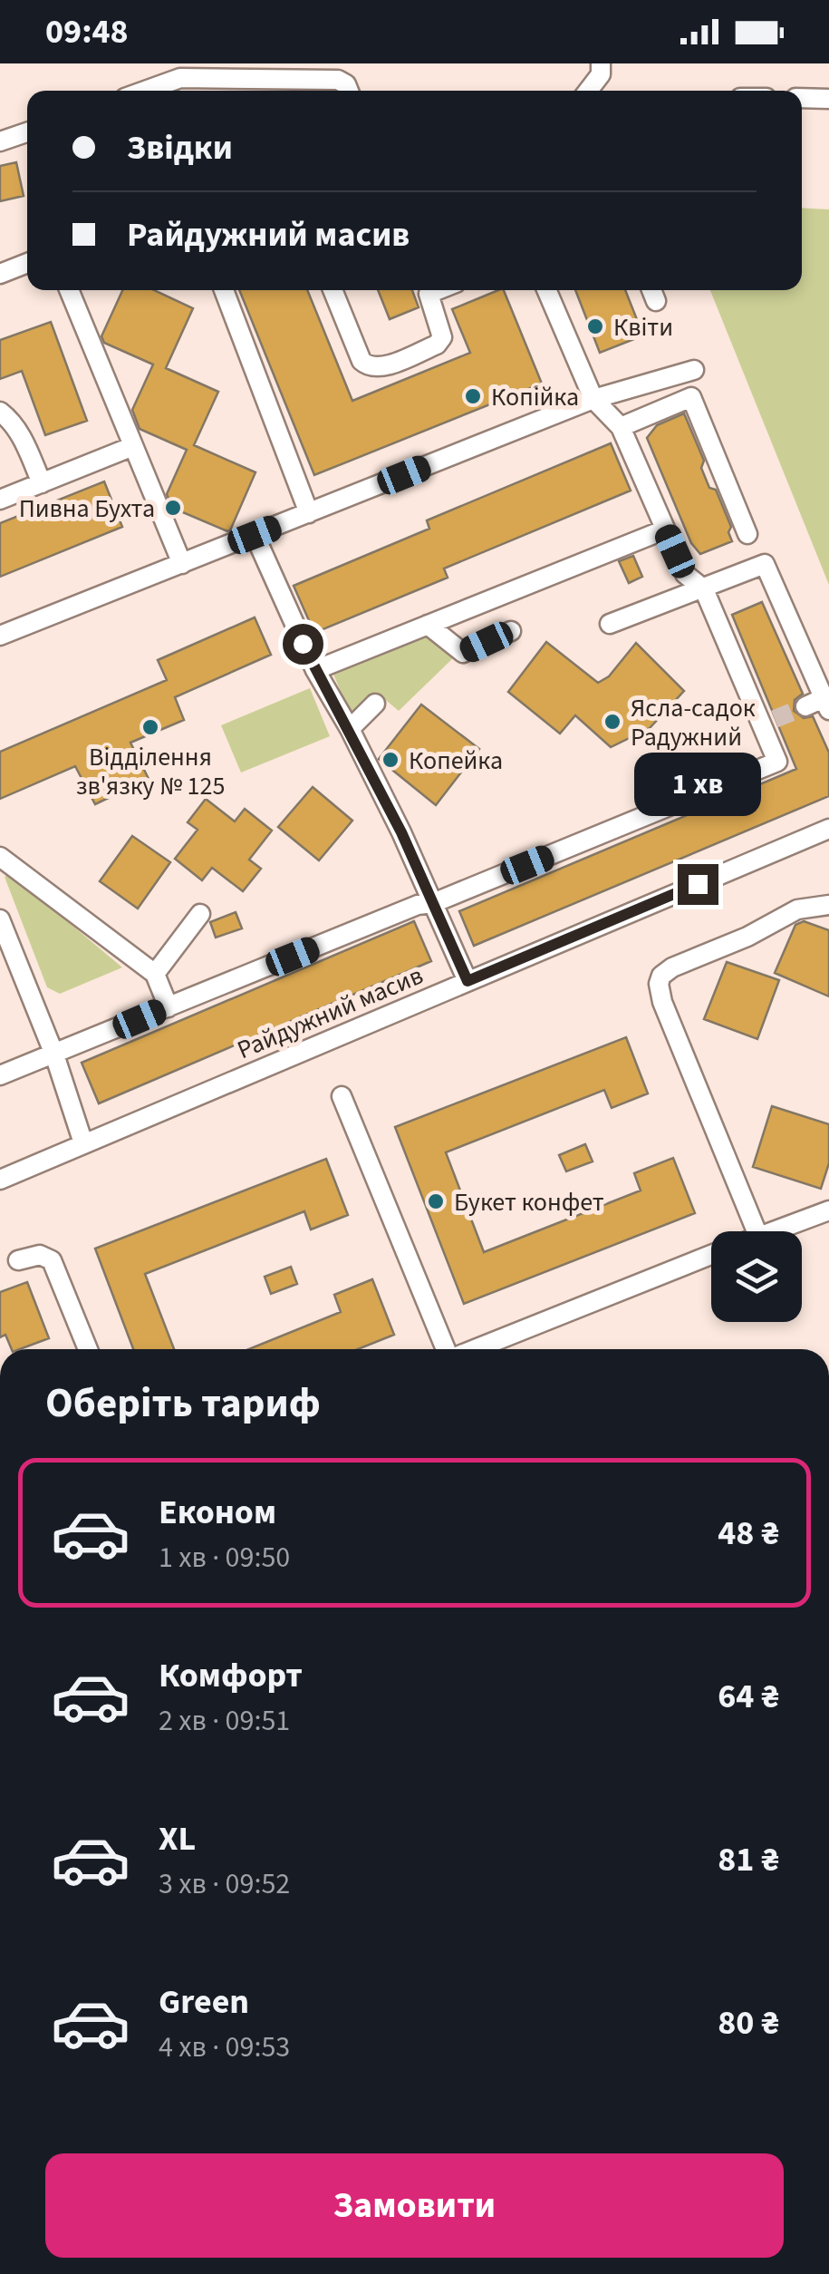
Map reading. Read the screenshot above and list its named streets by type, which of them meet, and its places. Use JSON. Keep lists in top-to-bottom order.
{
  "streets": {
    "street": ["Райдужний масив"]
  },
  "places": [
    "Квіти",
    "Копійка",
    "Пивна Бухта",
    "Ясла-садок Радужний",
    "Відділення зв'язку № 125",
    "Копейка",
    "Букет конфет"
  ],
  "page": {
    "status": "09:48",
    "banner": ["Звідки", "Райдужний масив"],
    "bubble": "1 хв",
    "heading": "Оберіть тариф",
    "list": [
      {
        "name": "Економ",
        "note": "1 хв · 09:50",
        "value": "48 ₴"
      },
      {
        "name": "Комфорт",
        "note": "2 хв · 09:51",
        "value": "64 ₴"
      },
      {
        "name": "XL",
        "note": "3 хв · 09:52",
        "value": "81 ₴"
      },
      {
        "name": "Green",
        "note": "4 хв · 09:53",
        "value": "80 ₴"
      }
    ],
    "buttons": "Замовити"
  }
}
